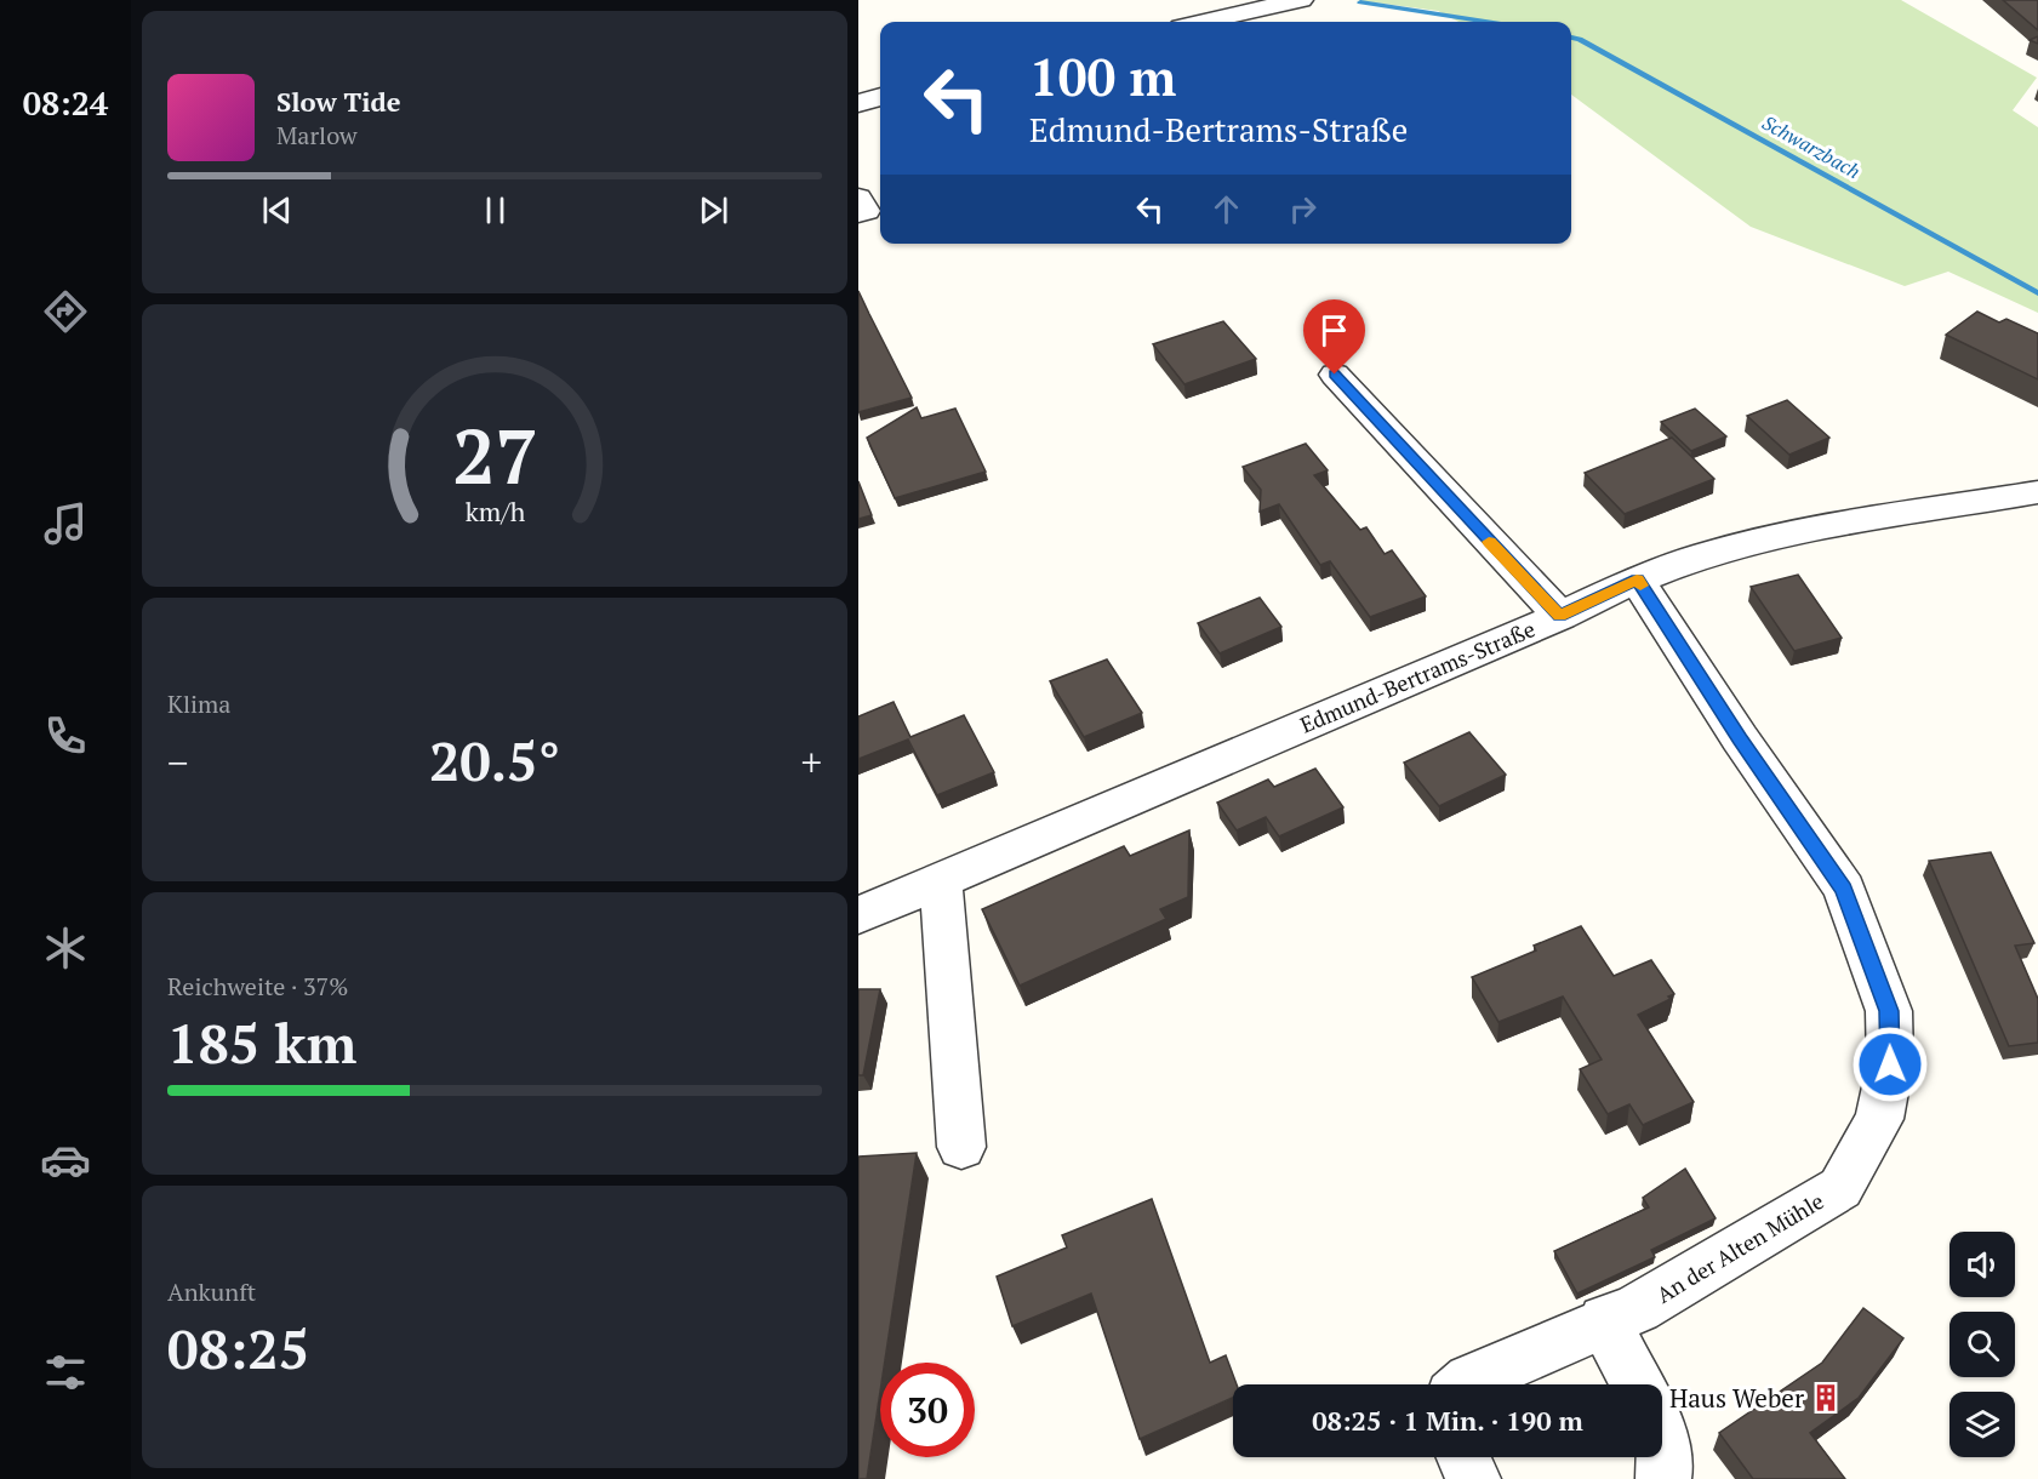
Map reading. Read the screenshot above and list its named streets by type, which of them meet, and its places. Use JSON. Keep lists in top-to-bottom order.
{
  "streets": {
    "street": ["Edmund-Bertrams-Straße", "An der Alten Mühle"]
  },
  "crossings": [
    ["Edmund-Bertrams-Straße", "An der Alten Mühle"]
  ],
  "water": ["Schwarzbach"],
  "places": {
    "building": ["Haus Weber"]
  },
  "page": {
    "tabs": "08:24",
    "turn": ["100 m", "Edmund-Bertrams-Straße"],
    "song": ["Slow Tide", "Marlow"],
    "tile": [
      "Klima",
      ["Reichweite · 37%", "185 km"],
      ["Ankunft", "08:25"]
    ],
    "heat": ["−", "20.5°", "+"],
    "limit": "30",
    "trip": "08:25 · 1 Min. · 190 m",
    "gauge": ["27", "km/h"]
  }
}
